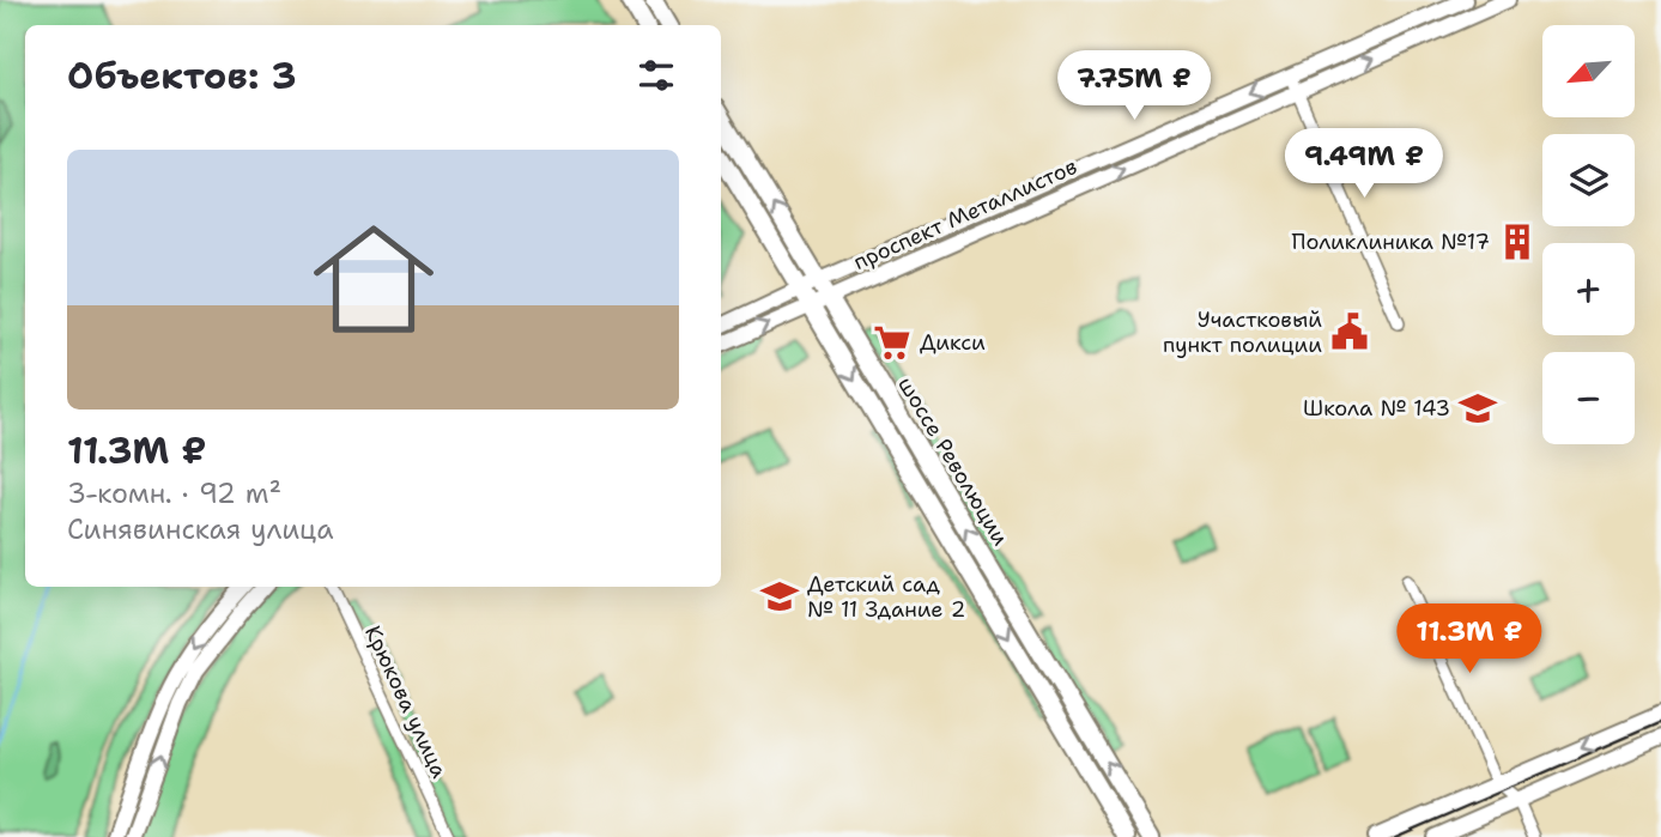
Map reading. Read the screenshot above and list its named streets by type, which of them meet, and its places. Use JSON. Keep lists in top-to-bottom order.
{
  "streets": {
    "main road": ["шоссе Революции"],
    "street": ["проспект Металлистов", "Крюкова улица"]
  },
  "crossings": [
    ["проспект Металлистов", "шоссе Революции"]
  ],
  "places": {
    "building": ["Поликлиника №17"],
    "public building": ["Участковый пункт полиции"],
    "supermarket": ["Дикси"],
    "school or university": ["Школа № 143", "Детский сад № 11 Здание 2"]
  },
  "north": "bottom left",
  "page": {
    "map_buttons": ["+", "−"],
    "heading": "Объектов: 3",
    "price": ["7.75M ₽", "9.49M ₽", "11.3M ₽"],
    "list": [
      {
        "name": "11.3M ₽",
        "note": "3-комн. · 92 m² · Синявинская улица"
      }
    ]
  }
}
